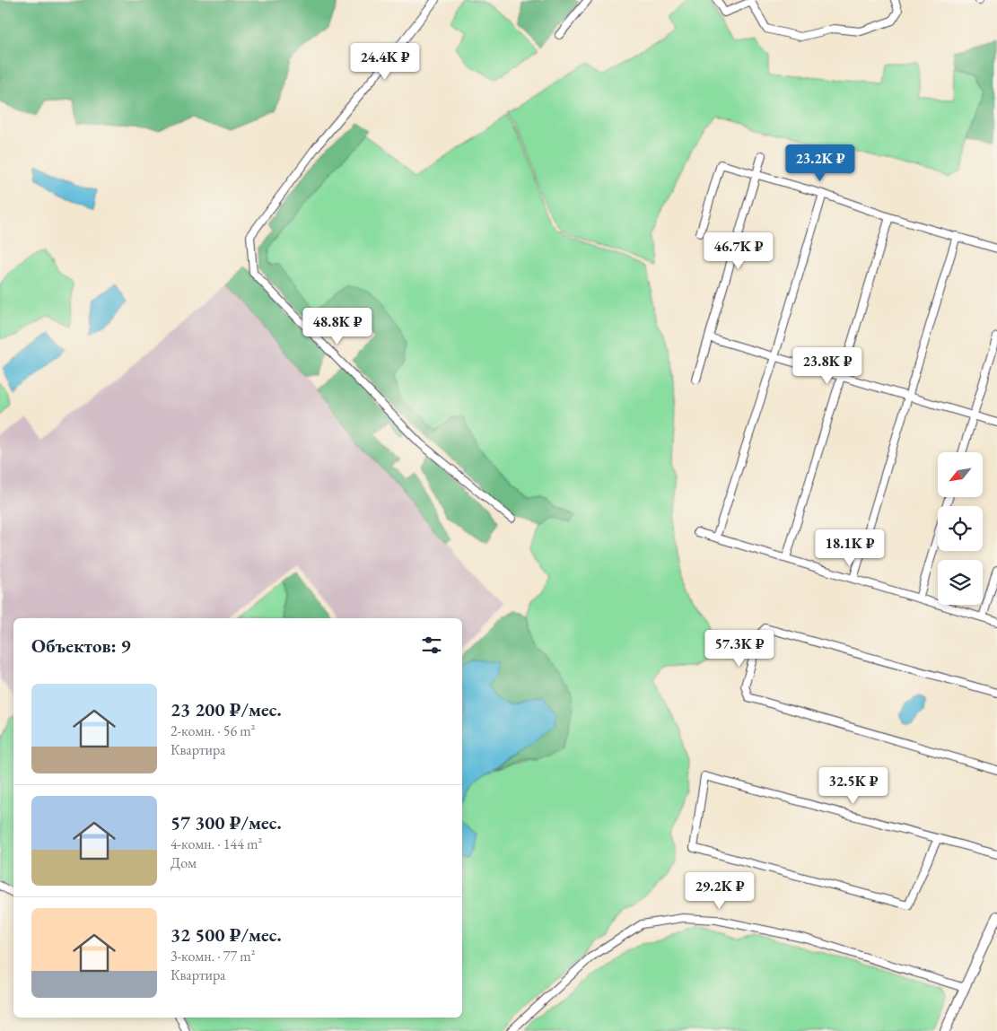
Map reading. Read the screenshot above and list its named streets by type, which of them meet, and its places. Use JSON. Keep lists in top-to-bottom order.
{
  "north": "bottom left",
  "page": {
    "price": [
      "24.4K ₽",
      "23.2K ₽",
      "46.7K ₽",
      "48.8K ₽",
      "23.8K ₽",
      "18.1K ₽",
      "57.3K ₽",
      "32.5K ₽",
      "29.2K ₽"
    ],
    "heading": "Объектов: 9",
    "list": [
      {
        "name": "23 200 ₽/мес.",
        "note": "2-комн. · 56 m² · Квартира"
      },
      {
        "name": "57 300 ₽/мес.",
        "note": "4-комн. · 144 m² · Дом"
      },
      {
        "name": "32 500 ₽/мес.",
        "note": "3-комн. · 77 m² · Квартира"
      }
    ]
  }
}
